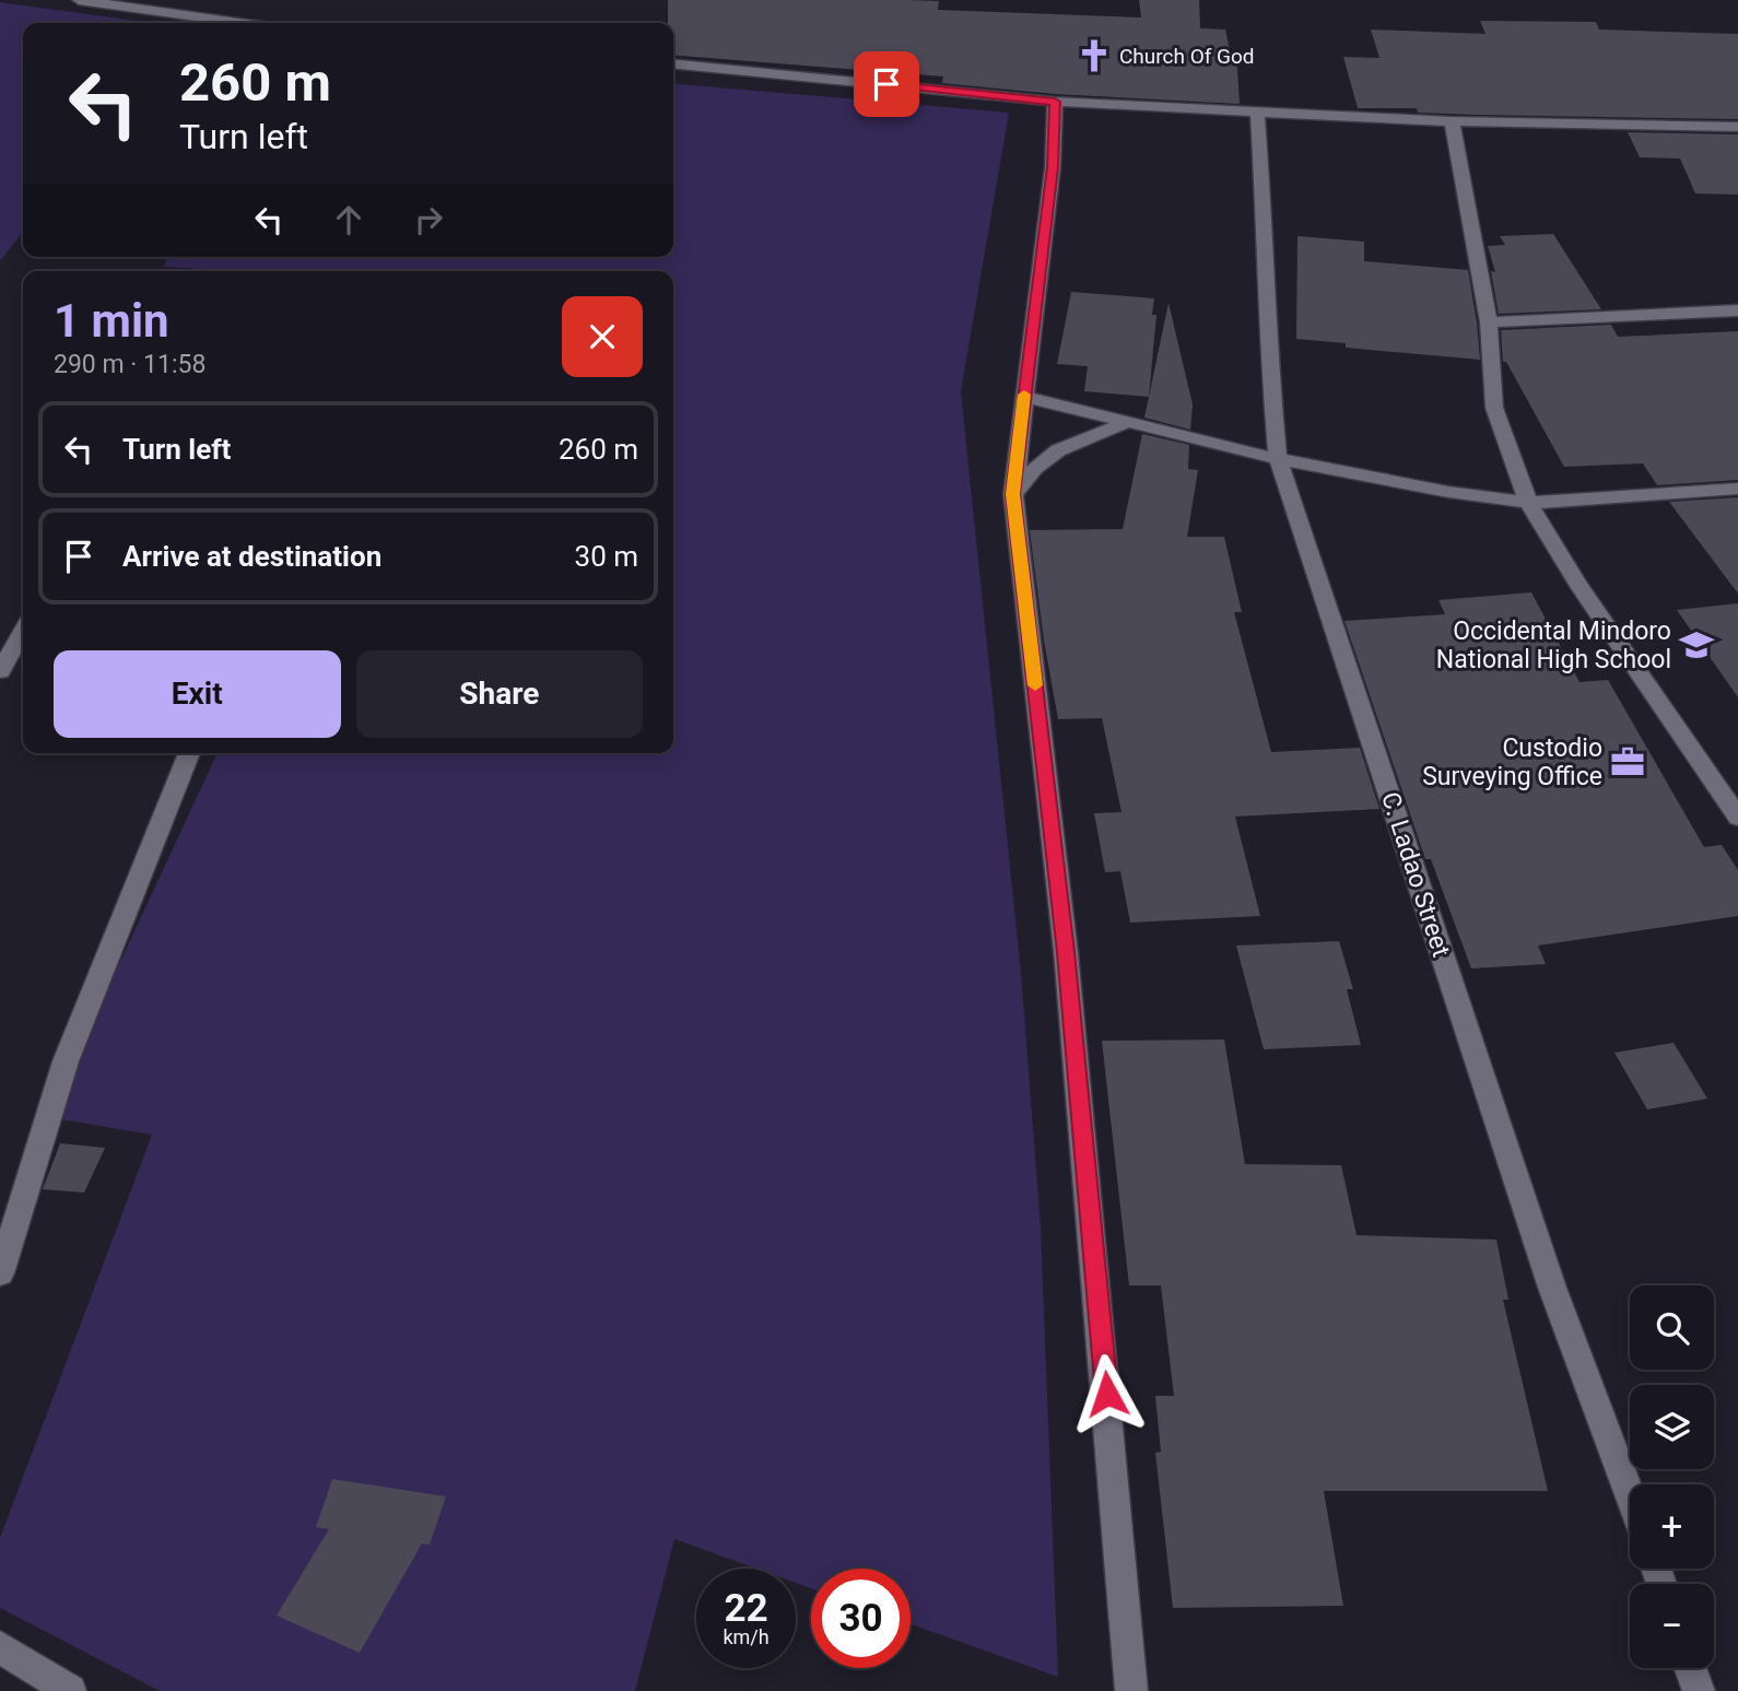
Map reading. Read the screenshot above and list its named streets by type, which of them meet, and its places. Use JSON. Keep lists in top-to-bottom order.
{
  "streets": {
    "street": ["C. Ladao Street"]
  },
  "places": {
    "church": ["Church Of God"],
    "school or university": ["Occidental Mindoro National High School"],
    "office": ["Custodio Surveying Office"]
  },
  "page": {
    "turn": ["260 m", "Turn left"],
    "heading": ["1 min", "290 m · 11:58"],
    "list": [
      {
        "name": "Turn left",
        "value": "260 m"
      },
      {
        "name": "Arrive at destination",
        "value": "30 m"
      }
    ],
    "buttons": ["Exit", "Share"],
    "map_buttons": ["+", "−"],
    "speed": "22 km/h",
    "limit": "30"
  }
}
